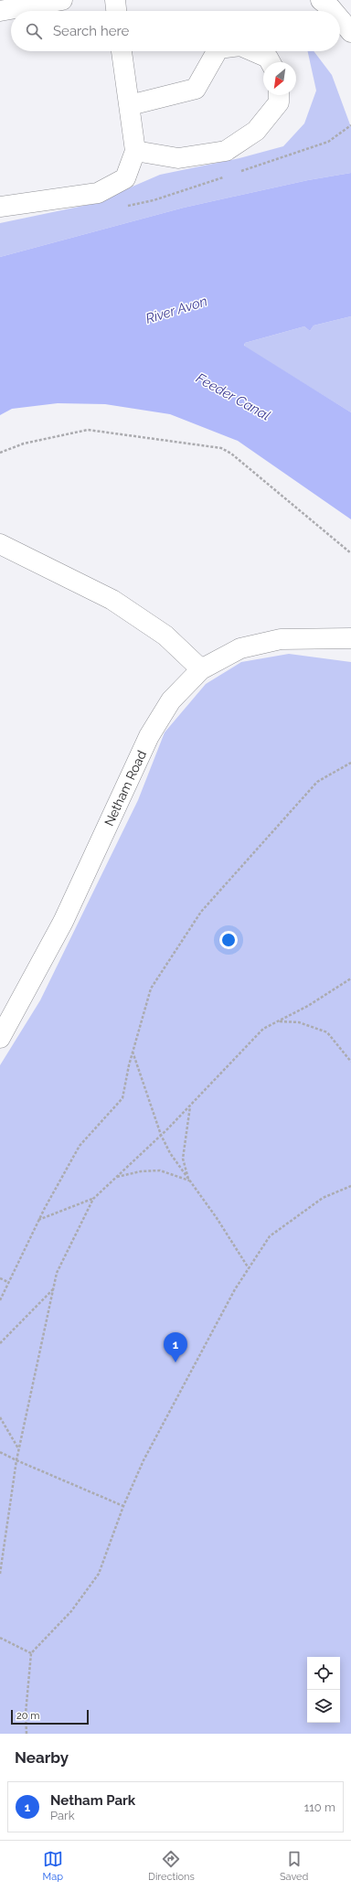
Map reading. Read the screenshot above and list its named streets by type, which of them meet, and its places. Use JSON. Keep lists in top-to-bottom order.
{
  "streets": {
    "street": ["Netham Road"]
  },
  "water": ["River Avon", "Feeder Canal"],
  "scale_bar": "20 m",
  "north": "bottom left",
  "page": {
    "search": "Search here",
    "pins": "1",
    "scale": "20 m",
    "heading": "Nearby",
    "list": [
      {
        "mark": "1",
        "name": "Netham Park",
        "note": "Park",
        "value": "110 m"
      }
    ],
    "nav": ["Map", "Directions", "Saved"]
  }
}
